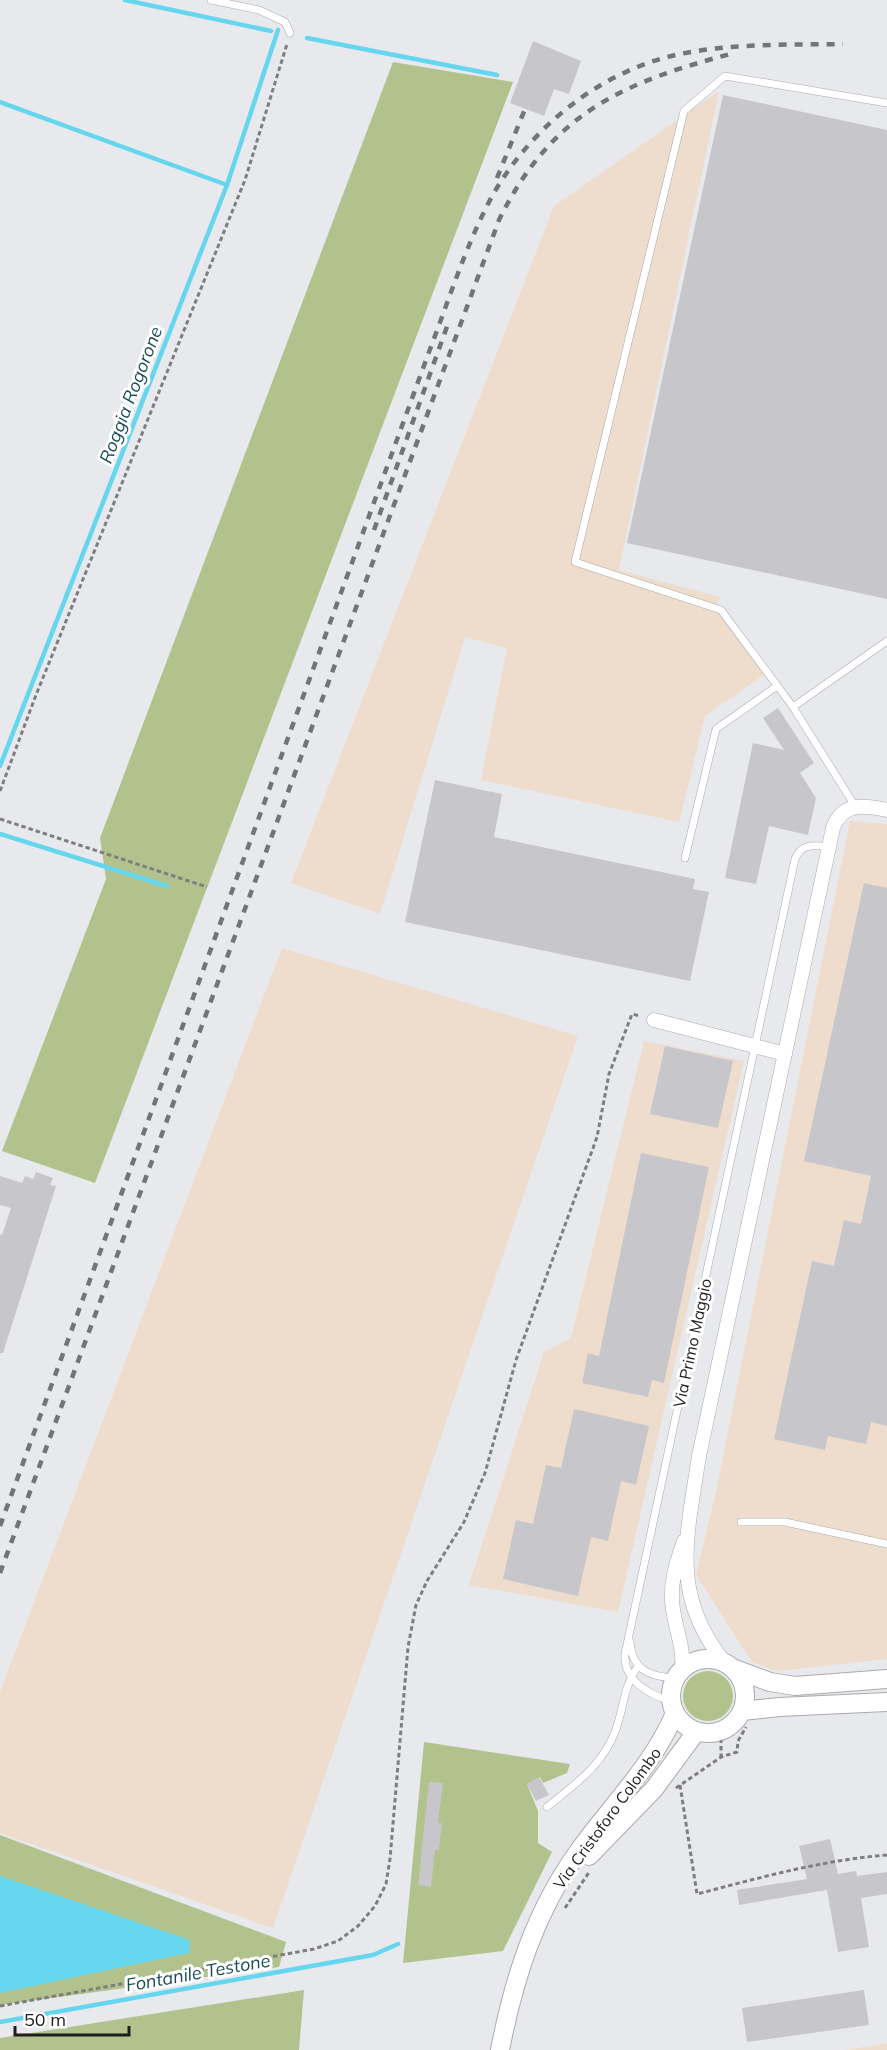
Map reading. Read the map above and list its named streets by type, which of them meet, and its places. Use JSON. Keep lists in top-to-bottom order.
{
  "streets": {
    "street": ["Via Primo Maggio", "Via Cristoforo Colombo"]
  },
  "crossings": [
    ["Via Primo Maggio", "Via Cristoforo Colombo"]
  ],
  "water": ["Roggia Rogorone", "Fontanile Testone"],
  "scale_bar": "50 m"
}
